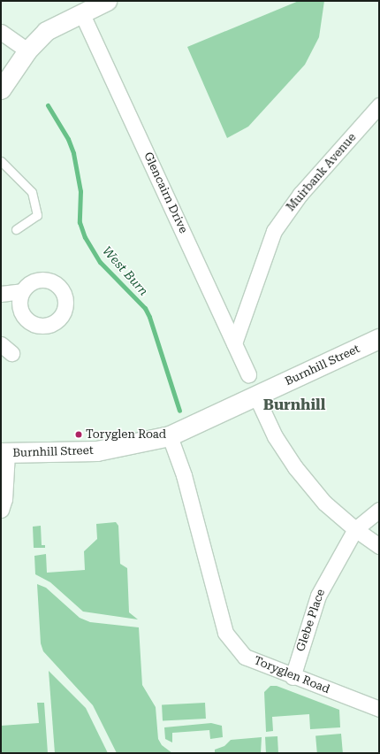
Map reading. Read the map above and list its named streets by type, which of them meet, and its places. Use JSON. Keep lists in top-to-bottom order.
{
  "streets": {
    "main road": ["Burnhill Street"],
    "street": [
      "Muirbank Avenue",
      "Glencairn Drive",
      "Glebe Place",
      "Toryglen Road"
    ]
  },
  "crossings": [
    ["Muirbank Avenue", "Glencairn Drive"],
    ["Burnhill Street", "Toryglen Road"],
    ["Glebe Place", "Toryglen Road"]
  ],
  "districts": ["Burnhill"],
  "water": ["West Burn"],
  "places": ["Toryglen Road"]
}
